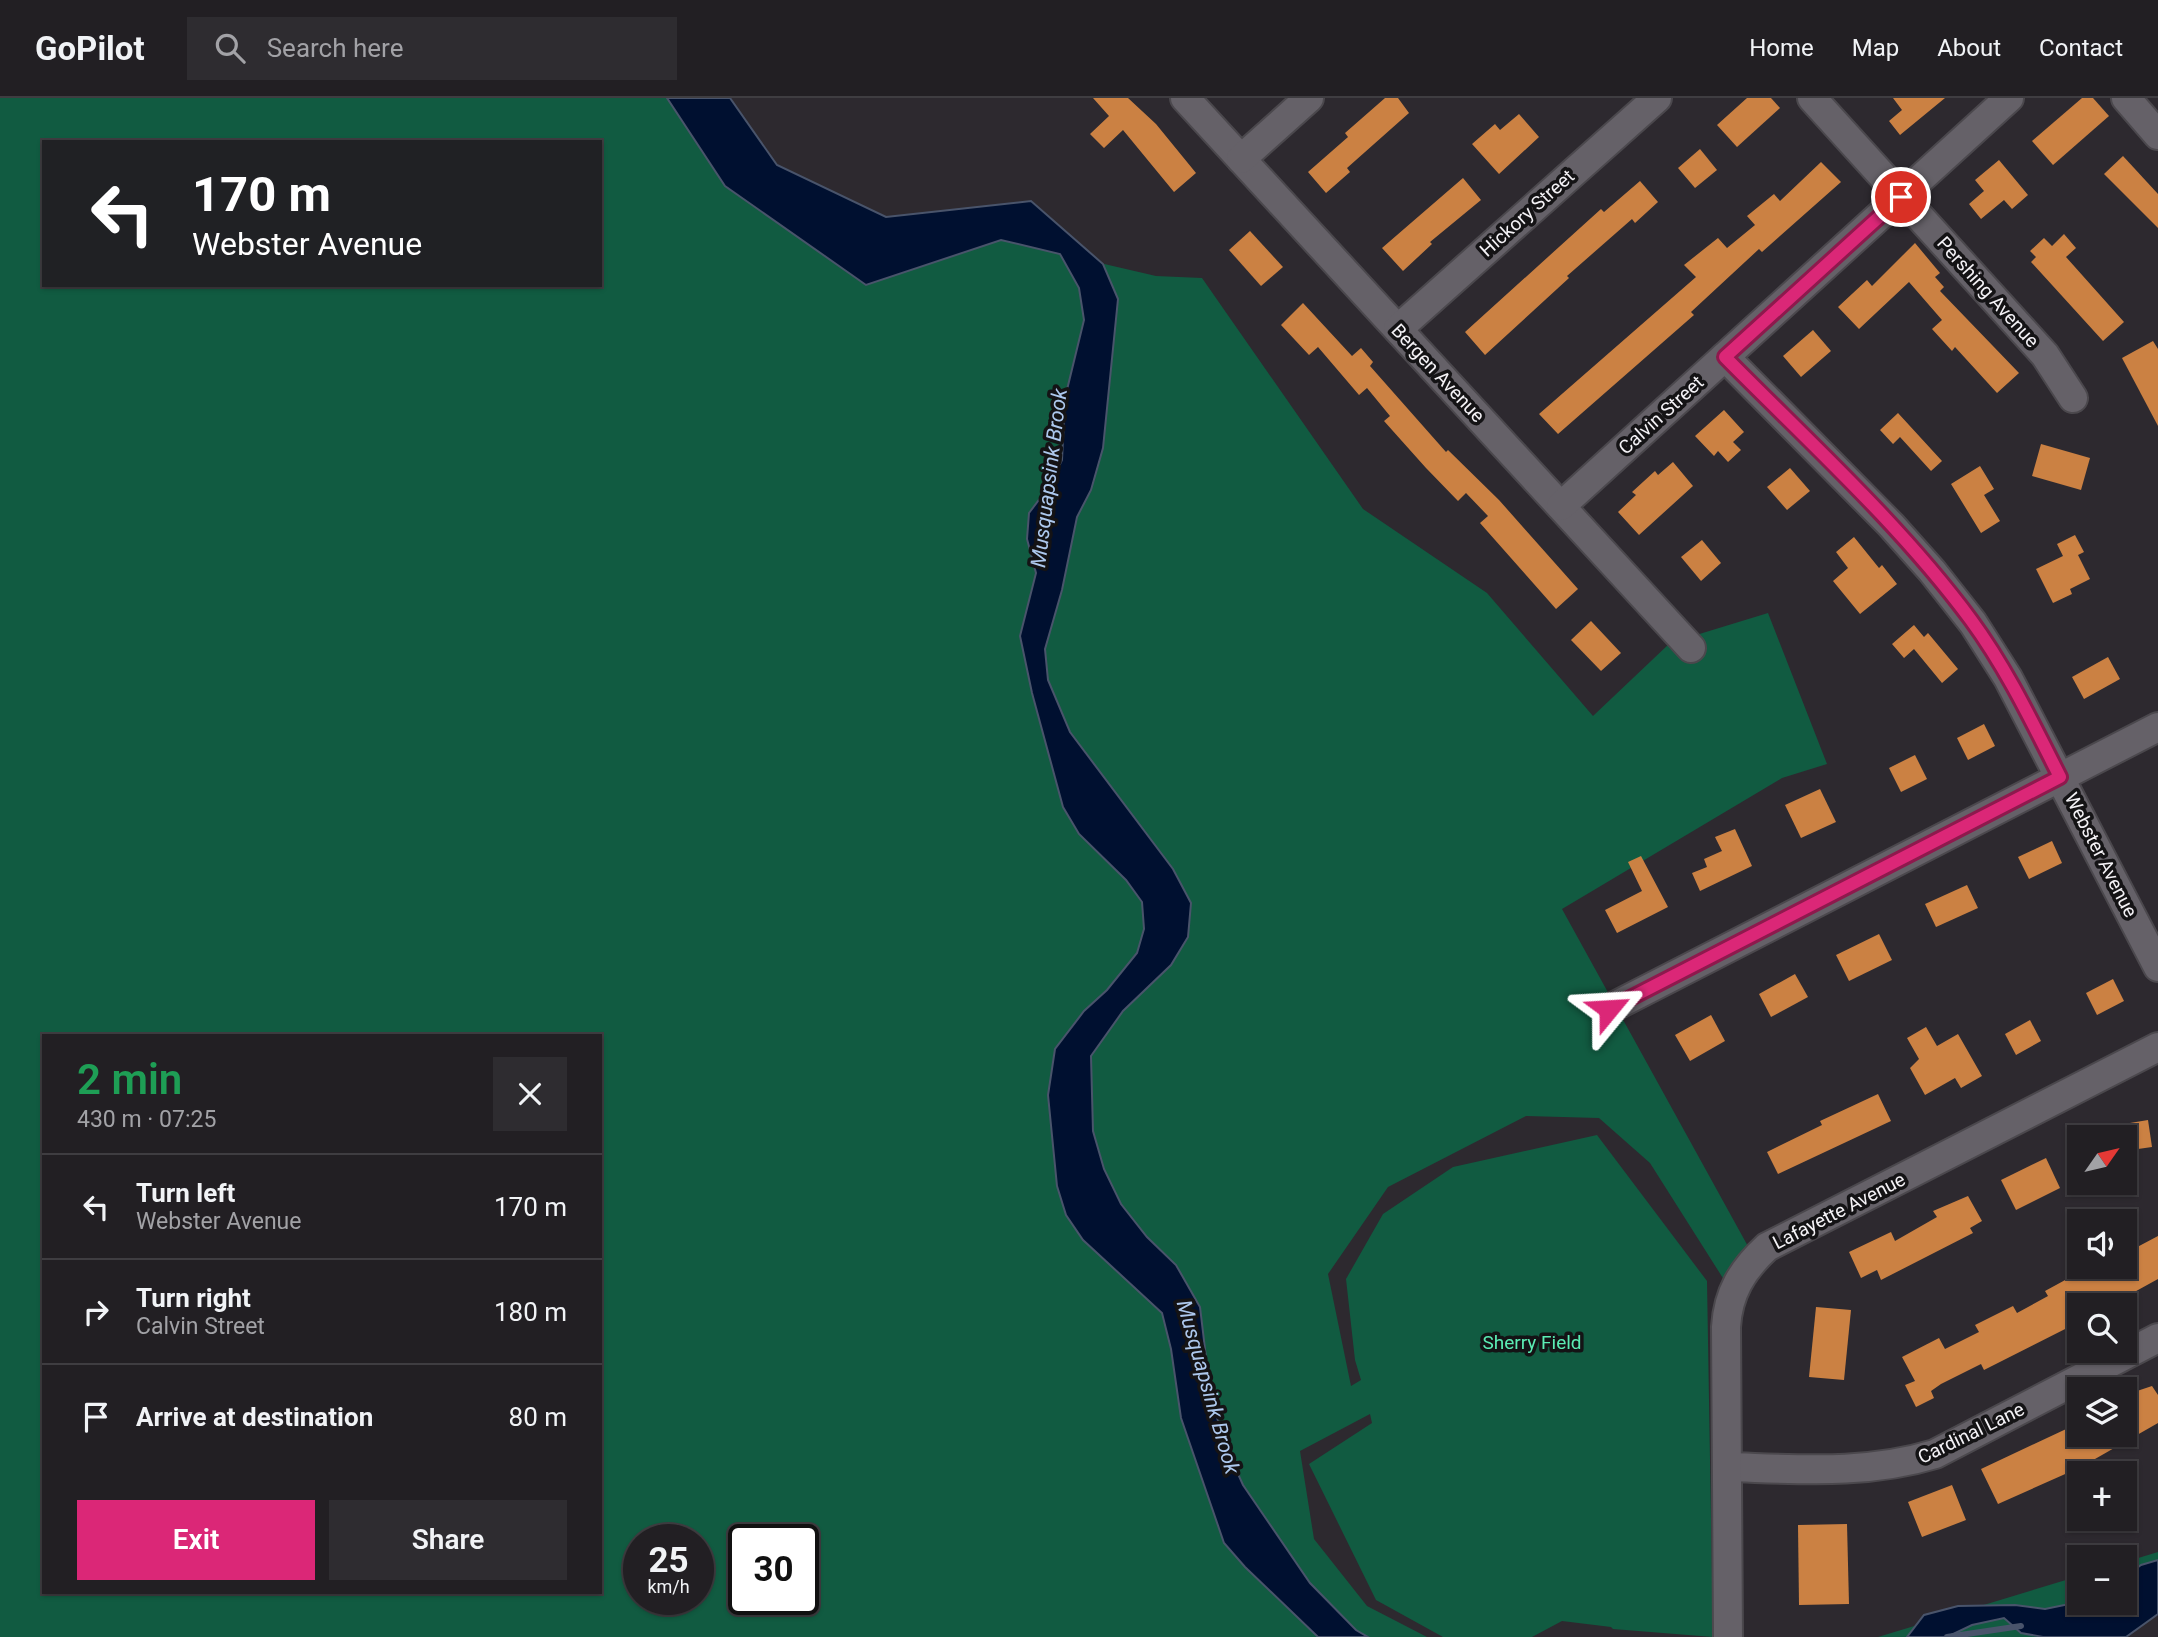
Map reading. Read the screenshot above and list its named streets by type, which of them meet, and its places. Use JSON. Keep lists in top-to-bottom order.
{
  "streets": {
    "street": [
      "Hickory Street",
      "Pershing Avenue",
      "Bergen Avenue",
      "Calvin Street",
      "Webster Avenue",
      "Lafayette Avenue",
      "Cardinal Lane"
    ]
  },
  "crossings": [
    ["Hickory Street", "Bergen Avenue"],
    ["Pershing Avenue", "Calvin Street"],
    ["Bergen Avenue", "Calvin Street"],
    ["Calvin Street", "Webster Avenue"],
    ["Lafayette Avenue", "Cardinal Lane"]
  ],
  "water": ["Musquapsink Brook"],
  "parks": ["Sherry Field"],
  "north": "top right",
  "page": {
    "header": "GoPilot",
    "search": "Search here",
    "nav": [
      "Home",
      "Map",
      "About",
      "Contact"
    ],
    "turn": ["170 m", "Webster Avenue"],
    "heading": ["2 min", "430 m · 07:25"],
    "map_buttons": ["+", "−"],
    "list": [
      {
        "name": "Turn left",
        "note": "Webster Avenue",
        "value": "170 m"
      },
      {
        "name": "Turn right",
        "note": "Calvin Street",
        "value": "180 m"
      },
      {
        "name": "Arrive at destination",
        "value": "80 m"
      }
    ],
    "buttons": ["Exit", "Share"],
    "speed": "25 km/h",
    "limit": "30"
  }
}
